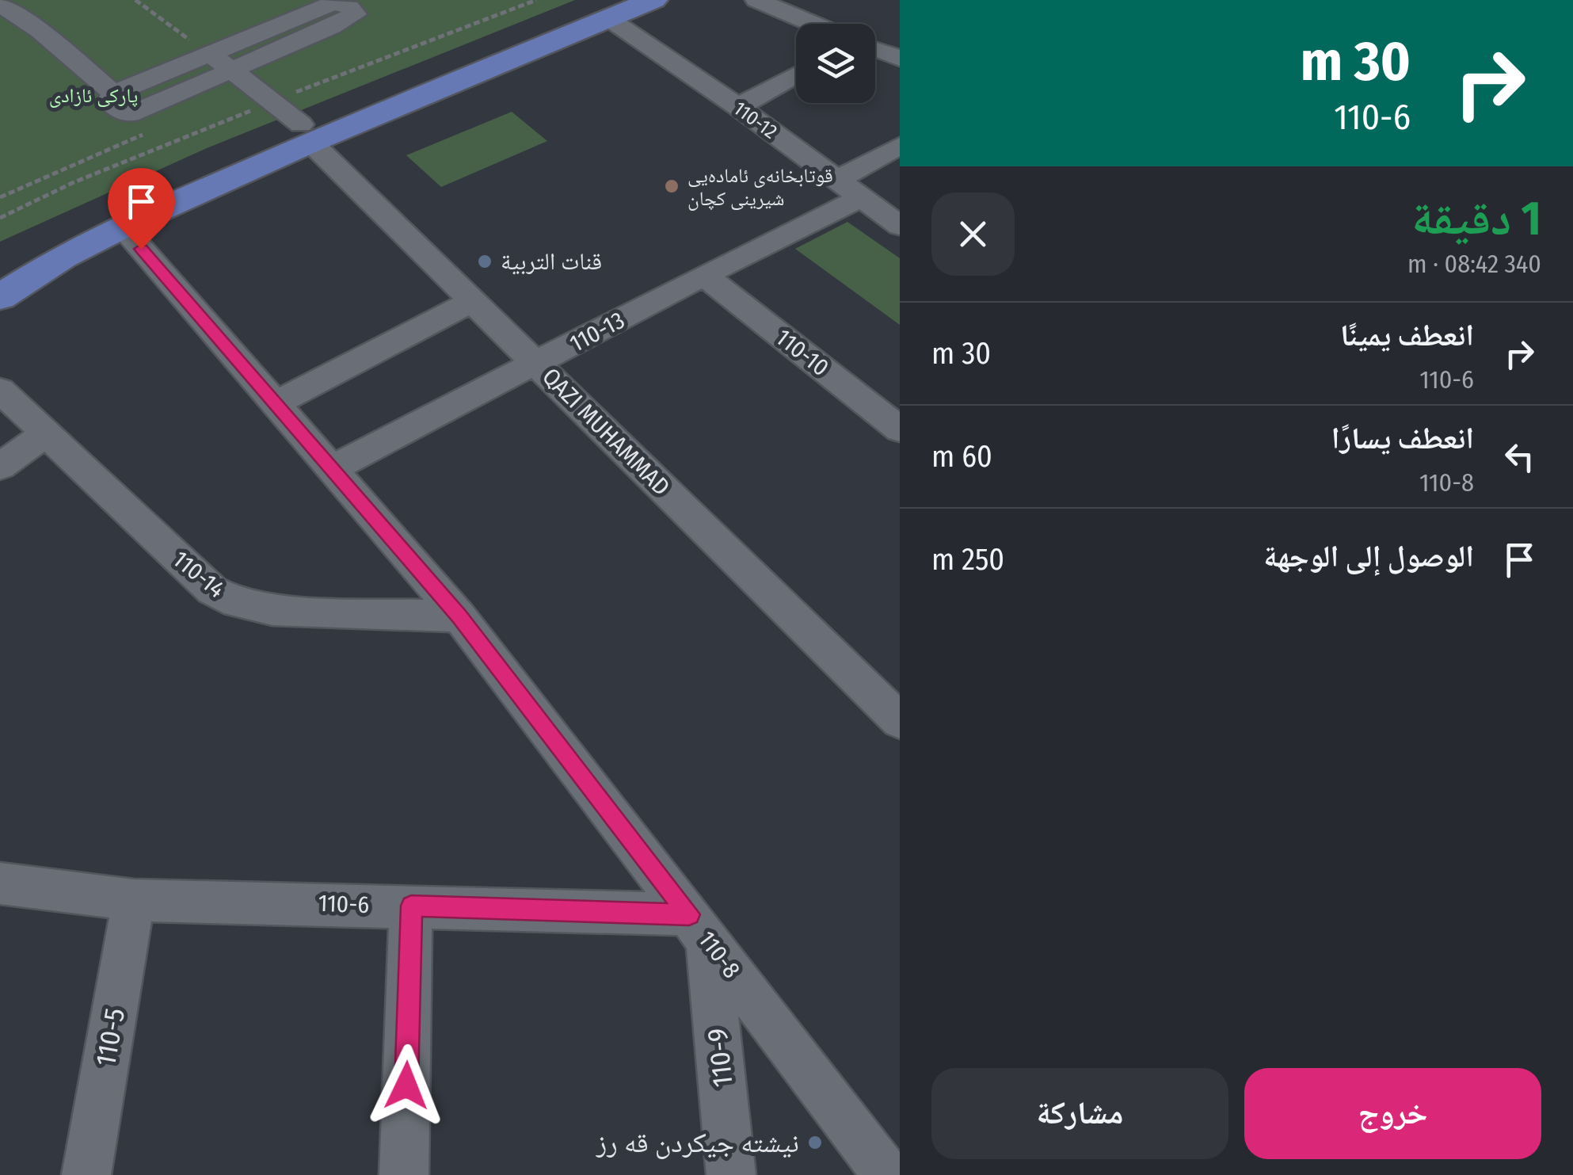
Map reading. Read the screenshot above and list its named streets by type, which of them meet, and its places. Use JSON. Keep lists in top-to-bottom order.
{
  "streets": {
    "street": [
      "110-12",
      "110-13",
      "110-10",
      "QAZI MUHAMMAD",
      "110-14",
      "110-6",
      "110-8",
      "110-5",
      "110-9"
    ]
  },
  "crossings": [
    ["110-12", "110-13"],
    ["110-13", "110-10"],
    ["110-13", "QAZI MUHAMMAD"],
    ["110-13", "110-8"],
    ["110-14", "110-8"],
    ["110-6", "110-8"],
    ["110-6", "110-5"],
    ["110-6", "110-9"],
    ["110-8", "110-9"]
  ],
  "parks": ["پارکی ئازادی"],
  "places": ["قوتابخانەی ئامادەیی شیرینی کچان", "قنات التربیة", "نيشته جيكردن قه رز"],
  "page": {
    "turn": ["30 m", "110-6"],
    "heading": ["1 دقيقة", "340 m · 08:42"],
    "list": [
      {
        "name": "انعطف يمينًا",
        "note": "110-6",
        "value": "30 m"
      },
      {
        "name": "انعطف يسارًا",
        "note": "110-8",
        "value": "60 m"
      },
      {
        "name": "الوصول إلى الوجهة",
        "value": "250 m"
      }
    ],
    "buttons": ["خروج", "مشاركة"]
  }
}
